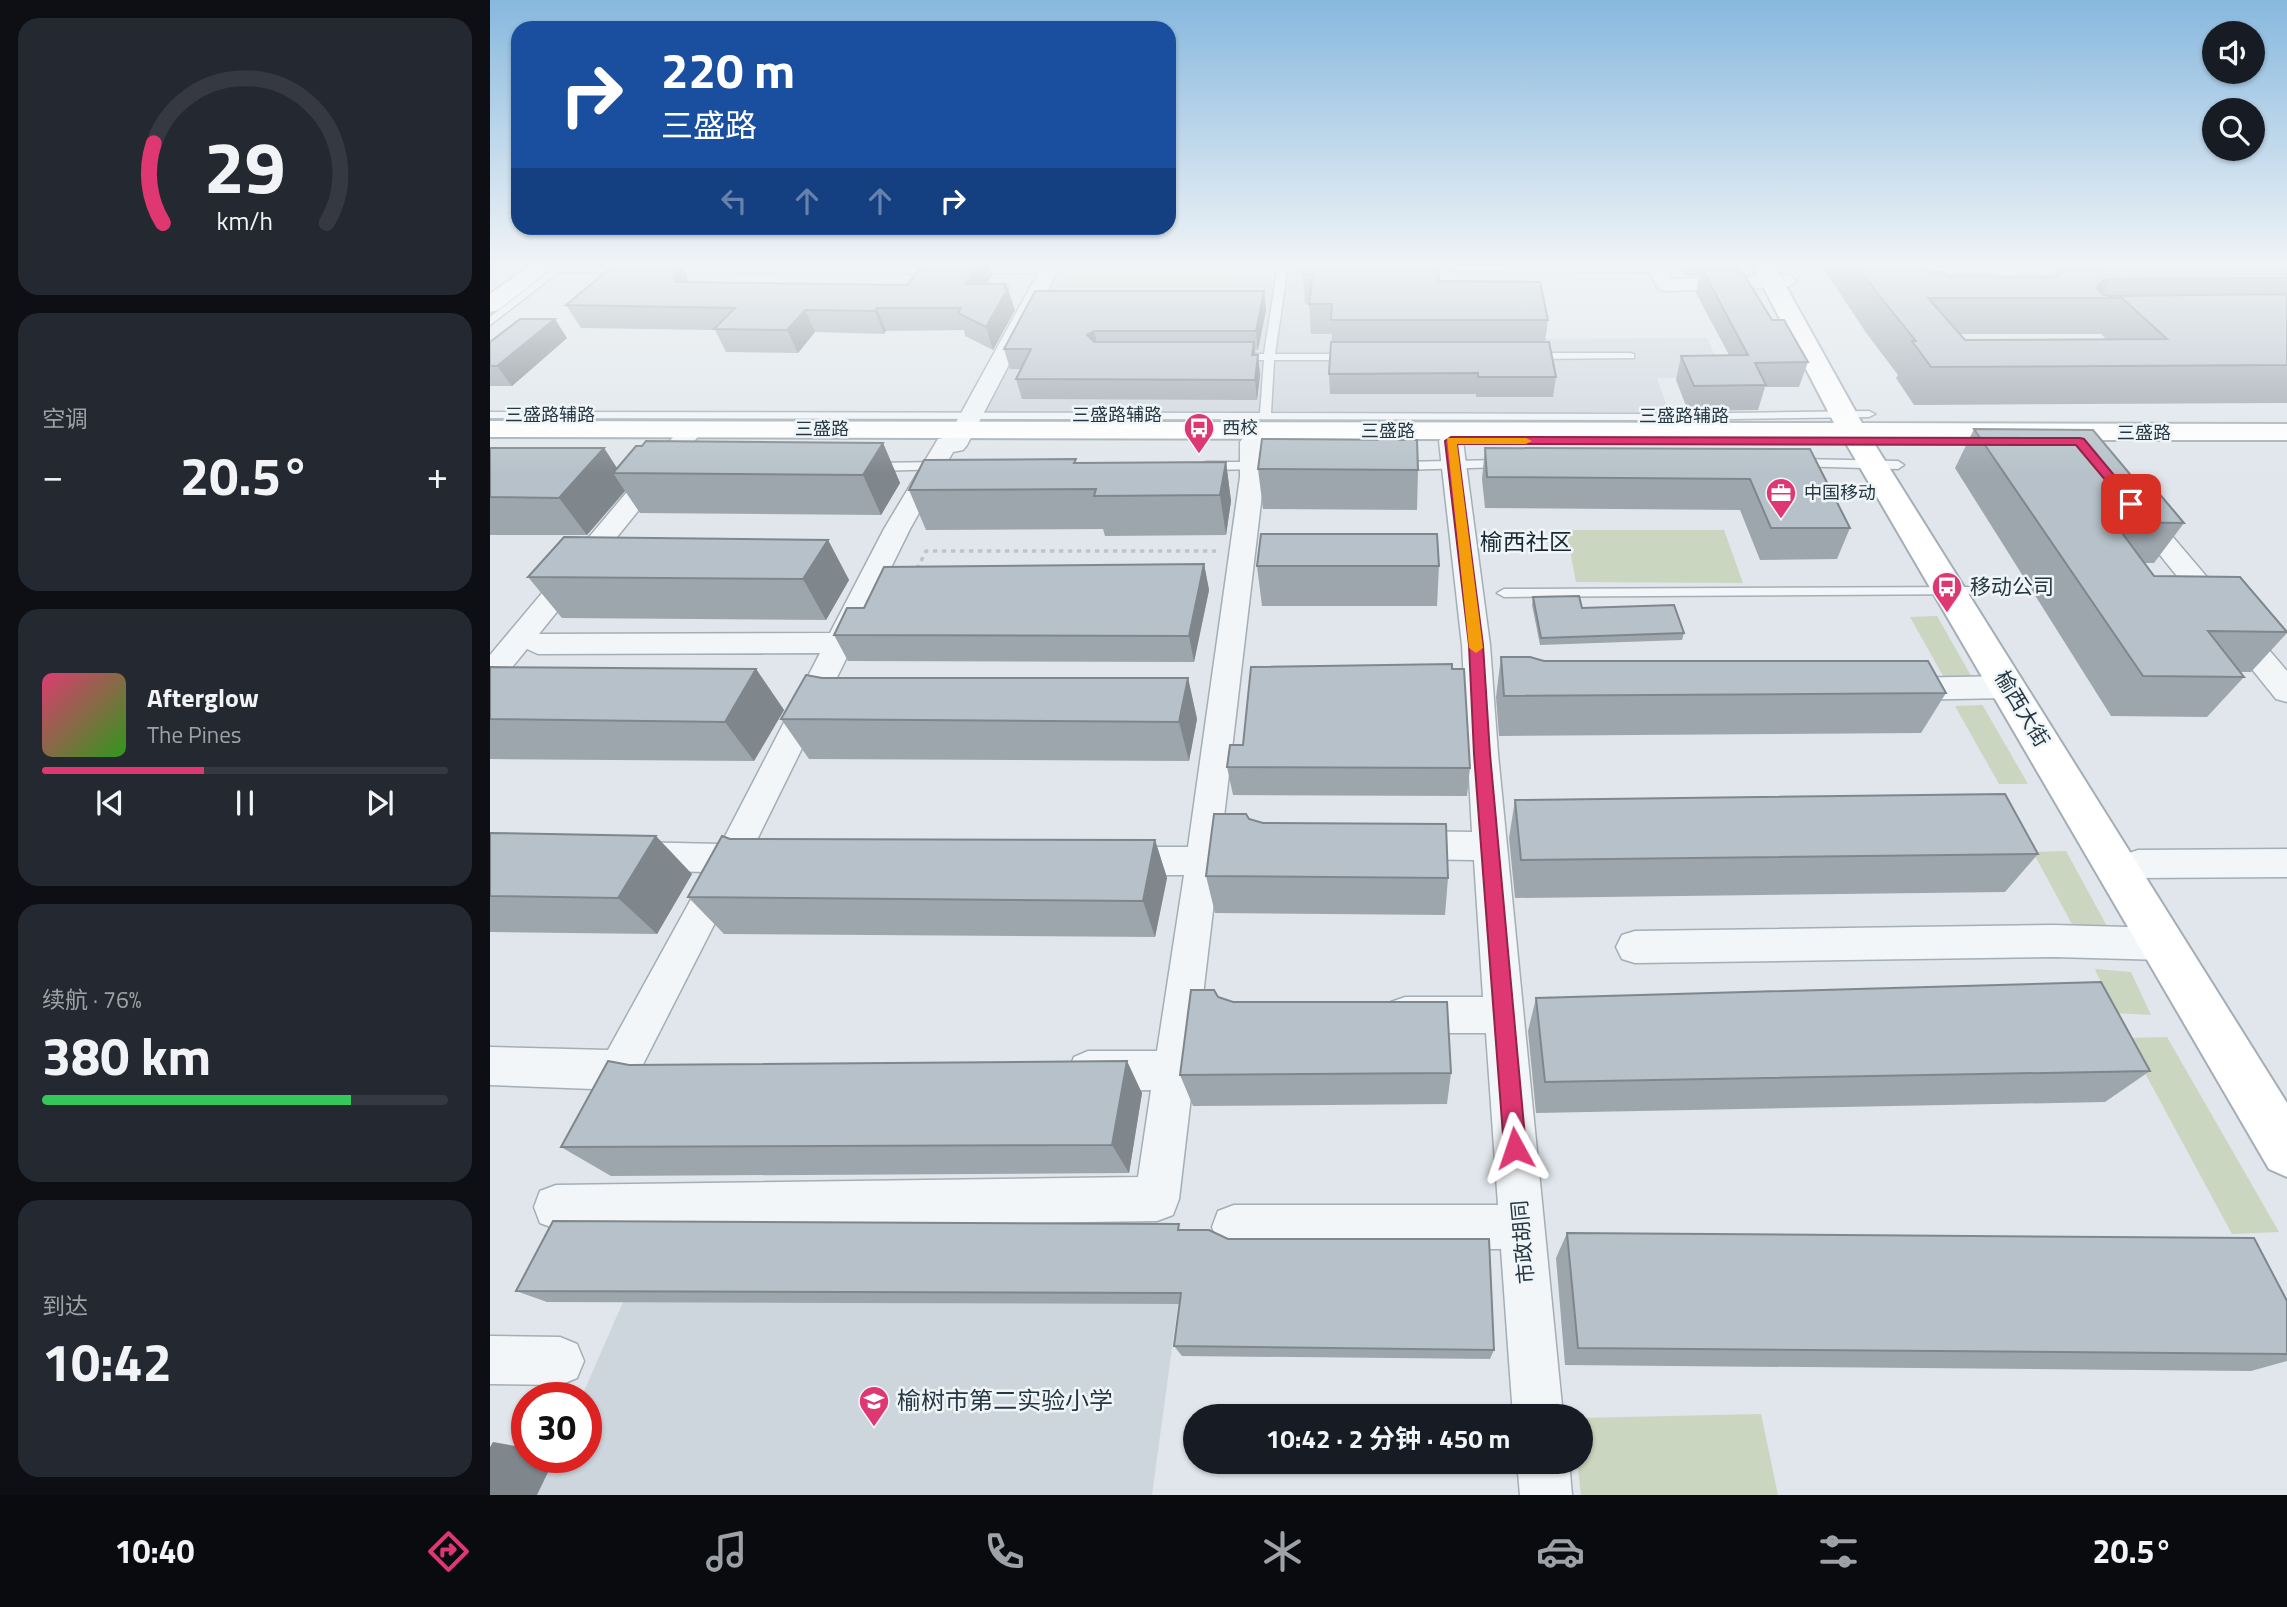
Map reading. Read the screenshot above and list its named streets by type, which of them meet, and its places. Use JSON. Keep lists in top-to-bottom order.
{
  "streets": {
    "main road": ["三盛路", "榆西大街"],
    "street": ["市政胡同"],
    "lane": ["三盛路辅路"]
  },
  "crossings": [
    ["三盛路辅路", "三盛路"],
    ["三盛路辅路", "榆西大街"],
    ["三盛路", "榆西大街"],
    ["三盛路", "市政胡同"]
  ],
  "districts": ["榆西社区"],
  "places": {
    "bus stop": ["西校", "移动公司"],
    "office": ["中国移动"],
    "school or university": ["榆树市第二实验小学"]
  },
  "page": {
    "turn": ["220 m", "三盛路"],
    "tile": [
      "空调",
      ["续航 · 76%", "380 km"],
      ["到达", "10:42"]
    ],
    "heat": ["−", "20.5°", "+"],
    "song": ["Afterglow", "The Pines"],
    "limit": "30",
    "trip": "10:42 · 2 分钟 · 450 m",
    "tabs": ["10:40", "20.5°"],
    "gauge": ["29", "km/h"]
  }
}
